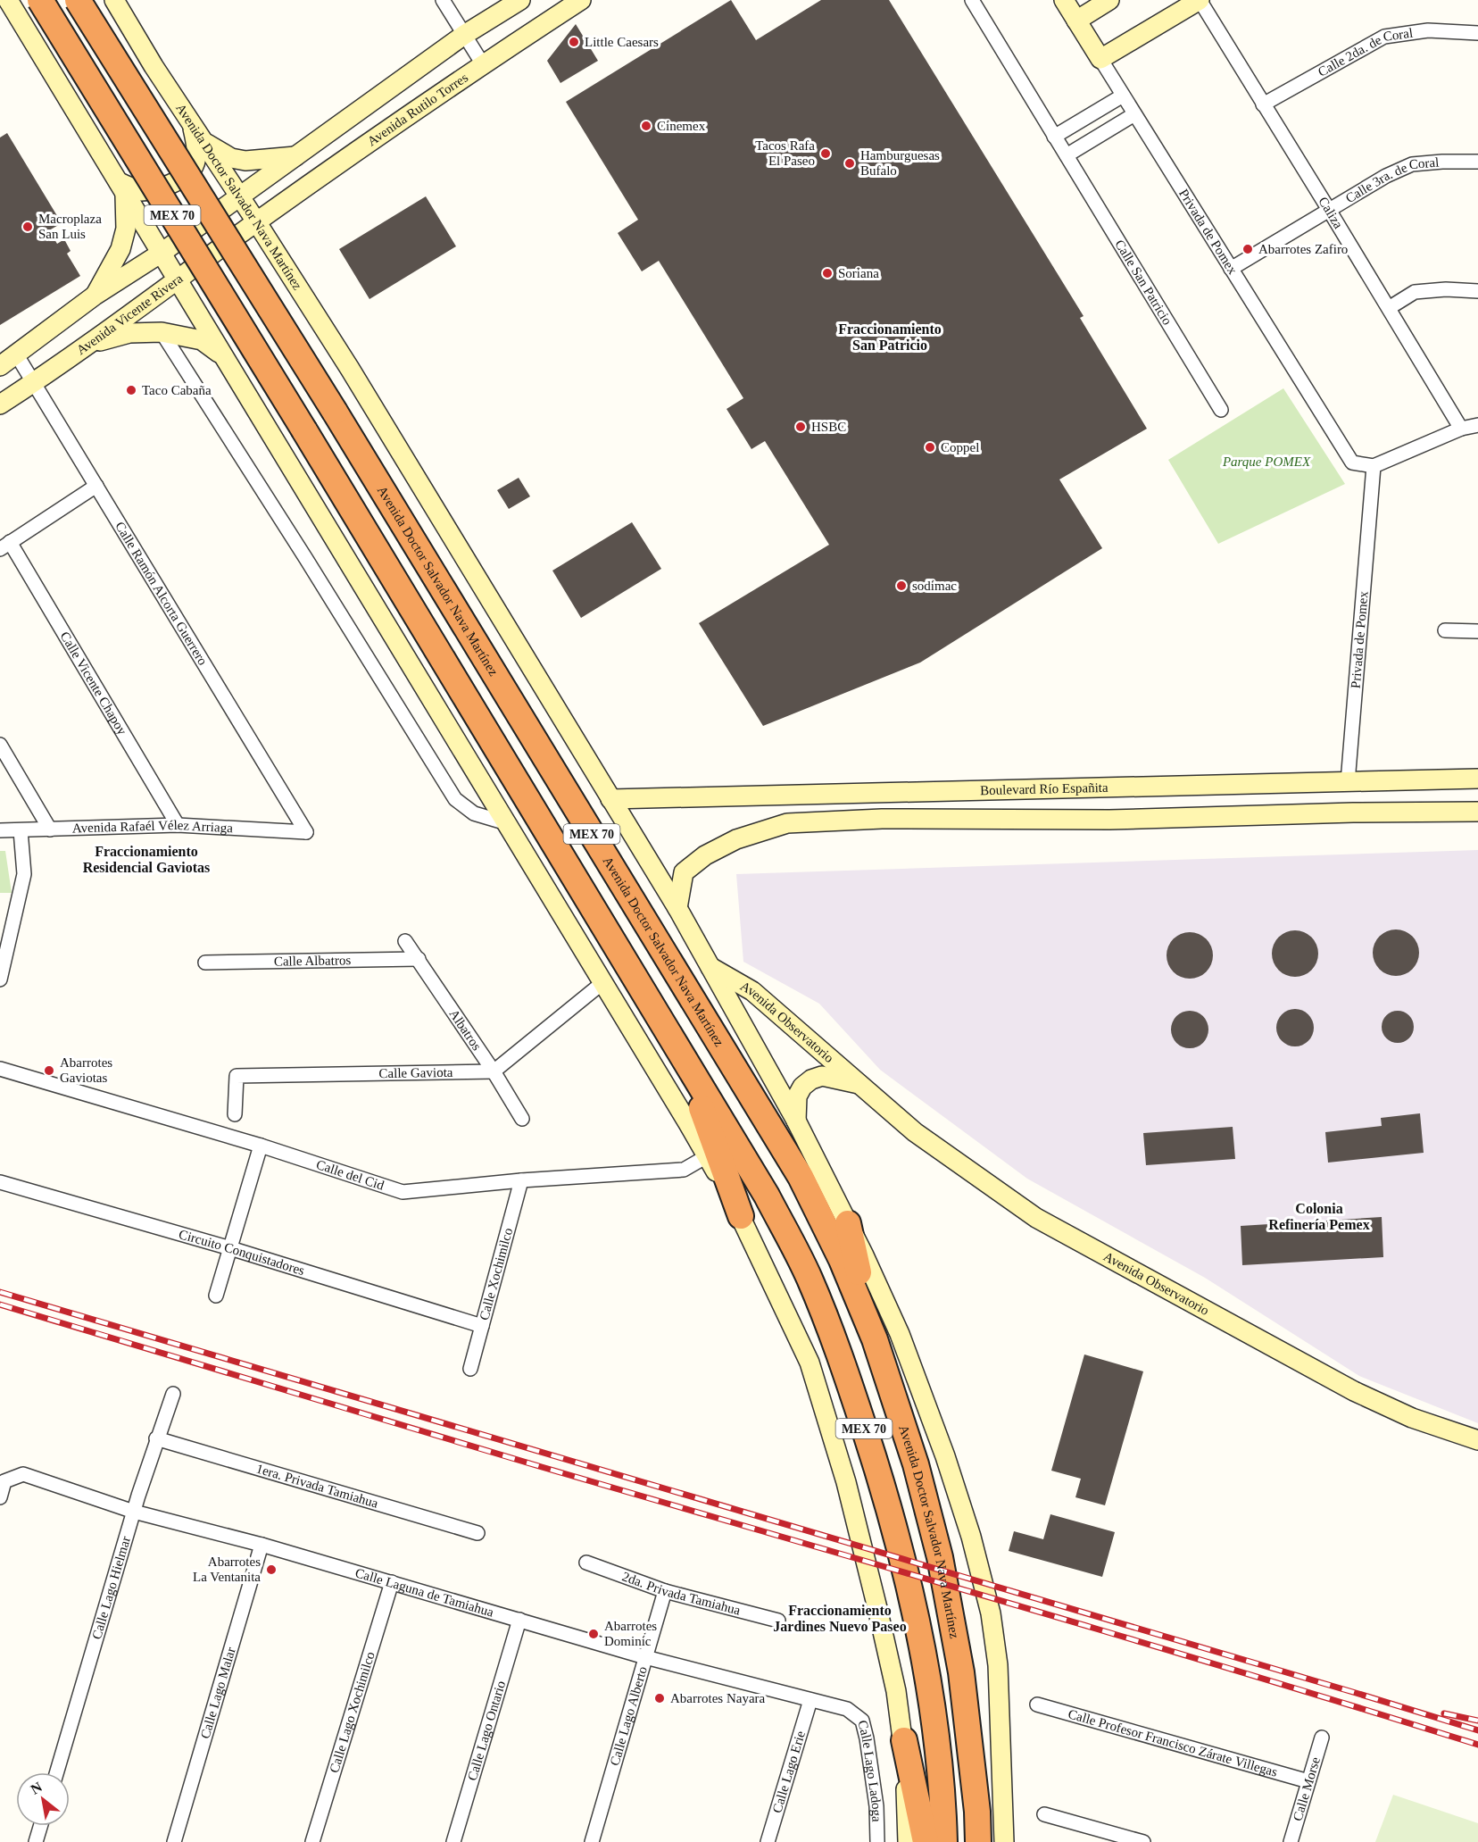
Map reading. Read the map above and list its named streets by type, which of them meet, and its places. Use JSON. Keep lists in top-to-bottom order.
{
  "streets": {
    "highway": ["Avenida Doctor Salvador Nava Martínez", "MEX 70"],
    "main road": [
      "Avenida Rutilo Torres",
      "Privada de Pomex",
      "Avenida Vicente Rivera",
      "Boulevard Río Españita",
      "Avenida Observatorio"
    ],
    "street": [
      "Calle 2da. de Coral",
      "Calle 3ra. de Coral",
      "Caliza",
      "Calle San Patricio",
      "Calle Ramón Alcorta Guerrero",
      "Calle Vicente Chapoy",
      "Avenida Rafaél Vélez Arriaga",
      "Calle Albatros",
      "Albatros",
      "Calle Gaviota",
      "Calle del Cid",
      "Circuito Conquistadores",
      "Calle Xochimilco",
      "1era. Privada Tamiahua",
      "Calle Lago Hielmar",
      "Calle Laguna de Tamiahua",
      "2da. Privada Tamiahua",
      "Calle Lago Malar",
      "Calle Lago Xochimilco",
      "Calle Lago Alberto",
      "Calle Lago Ontario",
      "Calle Profesor Francisco Zárate Villegas",
      "Calle Lago Erie",
      "Calle Lago Ladoga",
      "Calle Morse"
    ]
  },
  "crossings": [
    ["Calle 2da. de Coral", "Caliza"],
    ["Avenida Rutilo Torres", "Avenida Doctor Salvador Nava Martínez"],
    ["Avenida Rutilo Torres", "Avenida Vicente Rivera"],
    ["Calle 3ra. de Coral", "Caliza"],
    ["Calle 3ra. de Coral", "Privada de Pomex"],
    ["Avenida Doctor Salvador Nava Martínez", "Avenida Vicente Rivera"],
    ["Avenida Doctor Salvador Nava Martínez", "Boulevard Río Españita"],
    ["Avenida Doctor Salvador Nava Martínez", "Avenida Observatorio"],
    ["Privada de Pomex", "Boulevard Río Españita"],
    ["Avenida Vicente Rivera", "Calle Ramón Alcorta Guerrero"],
    ["Calle Ramón Alcorta Guerrero", "Avenida Rafaél Vélez Arriaga"],
    ["Calle Vicente Chapoy", "Avenida Rafaél Vélez Arriaga"],
    ["Calle Albatros", "Albatros"],
    ["Albatros", "Calle Gaviota"],
    ["Calle del Cid", "Calle Xochimilco"],
    ["Circuito Conquistadores", "Calle Xochimilco"],
    ["1era. Privada Tamiahua", "Calle Lago Hielmar"],
    ["Calle Lago Hielmar", "Calle Laguna de Tamiahua"],
    ["Calle Laguna de Tamiahua", "Calle Lago Malar"],
    ["Calle Laguna de Tamiahua", "Calle Lago Xochimilco"],
    ["Calle Laguna de Tamiahua", "Calle Lago Alberto"],
    ["Calle Laguna de Tamiahua", "Calle Lago Ontario"],
    ["Calle Laguna de Tamiahua", "Calle Lago Erie"],
    ["Calle Laguna de Tamiahua", "Calle Lago Ladoga"],
    ["2da. Privada Tamiahua", "Calle Lago Alberto"],
    ["Calle Profesor Francisco Zárate Villegas", "Calle Morse"]
  ],
  "districts": [
    "Fraccionamiento San Patricio",
    "Fraccionamiento Residencial Gaviotas",
    "Colonia Refinería Pemex",
    "Fraccionamiento Jardines Nuevo Paseo"
  ],
  "parks": ["Parque POMEX"],
  "places": [
    "Little Caesars",
    "Cinemex",
    "Tacos Rafa El Paseo",
    "Hamburguesas Bufalo",
    "Macroplaza San Luis",
    "Abarrotes Zafiro",
    "Soriana",
    "Taco Cabaña",
    "HSBC",
    "Coppel",
    "sodimac",
    "Abarrotes Gaviotas",
    "Abarrotes La Ventanita",
    "Abarrotes Dominic",
    "Abarrotes Nayara"
  ],
  "north": "top left"
}
